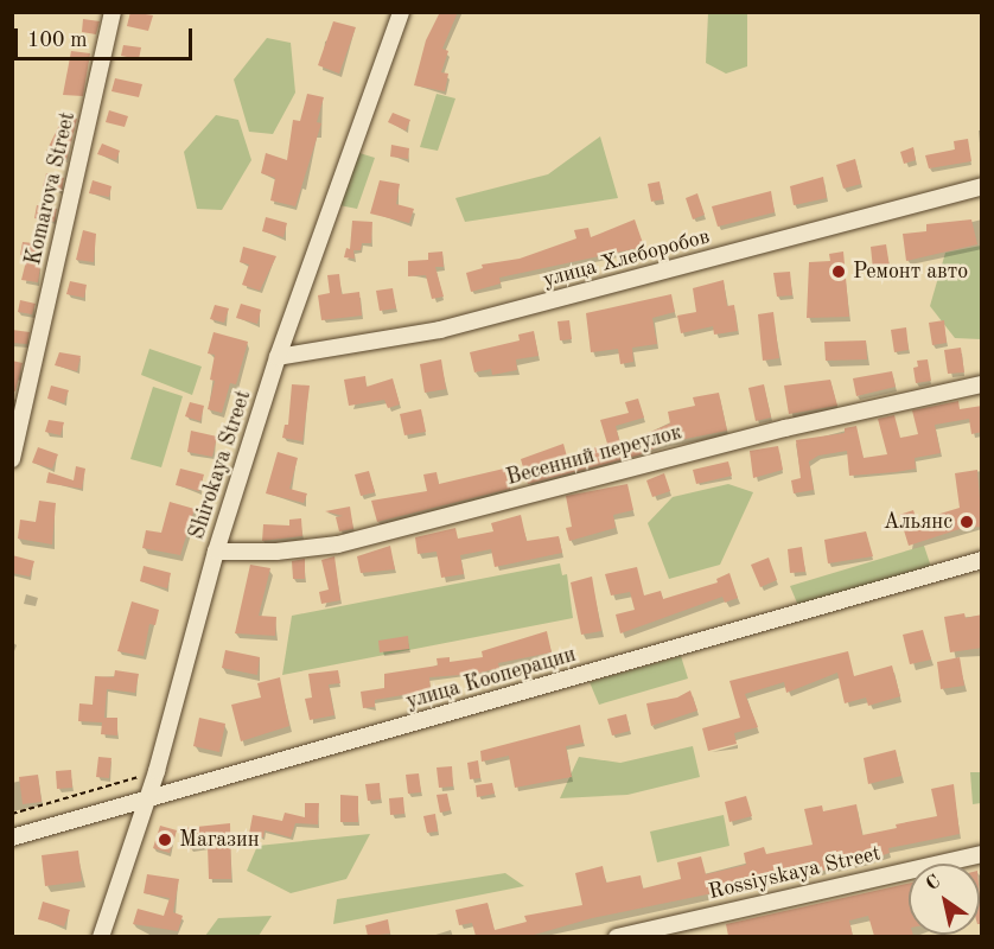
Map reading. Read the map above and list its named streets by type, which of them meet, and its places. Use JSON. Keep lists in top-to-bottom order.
{
  "streets": {
    "street": [
      "Komarova Street",
      "улица Хлеборобов",
      "Весенний переулок",
      "Shirokaya Street",
      "улица Кооперации",
      "Rossiyskaya Street"
    ]
  },
  "crossings": [
    ["улица Хлеборобов", "Shirokaya Street"],
    ["Весенний переулок", "Shirokaya Street"],
    ["Shirokaya Street", "улица Кооперации"]
  ],
  "places": ["Ремонт авто", "Альянс", "Магазин"],
  "scale_bar": "100 m",
  "north": "top left"
}
